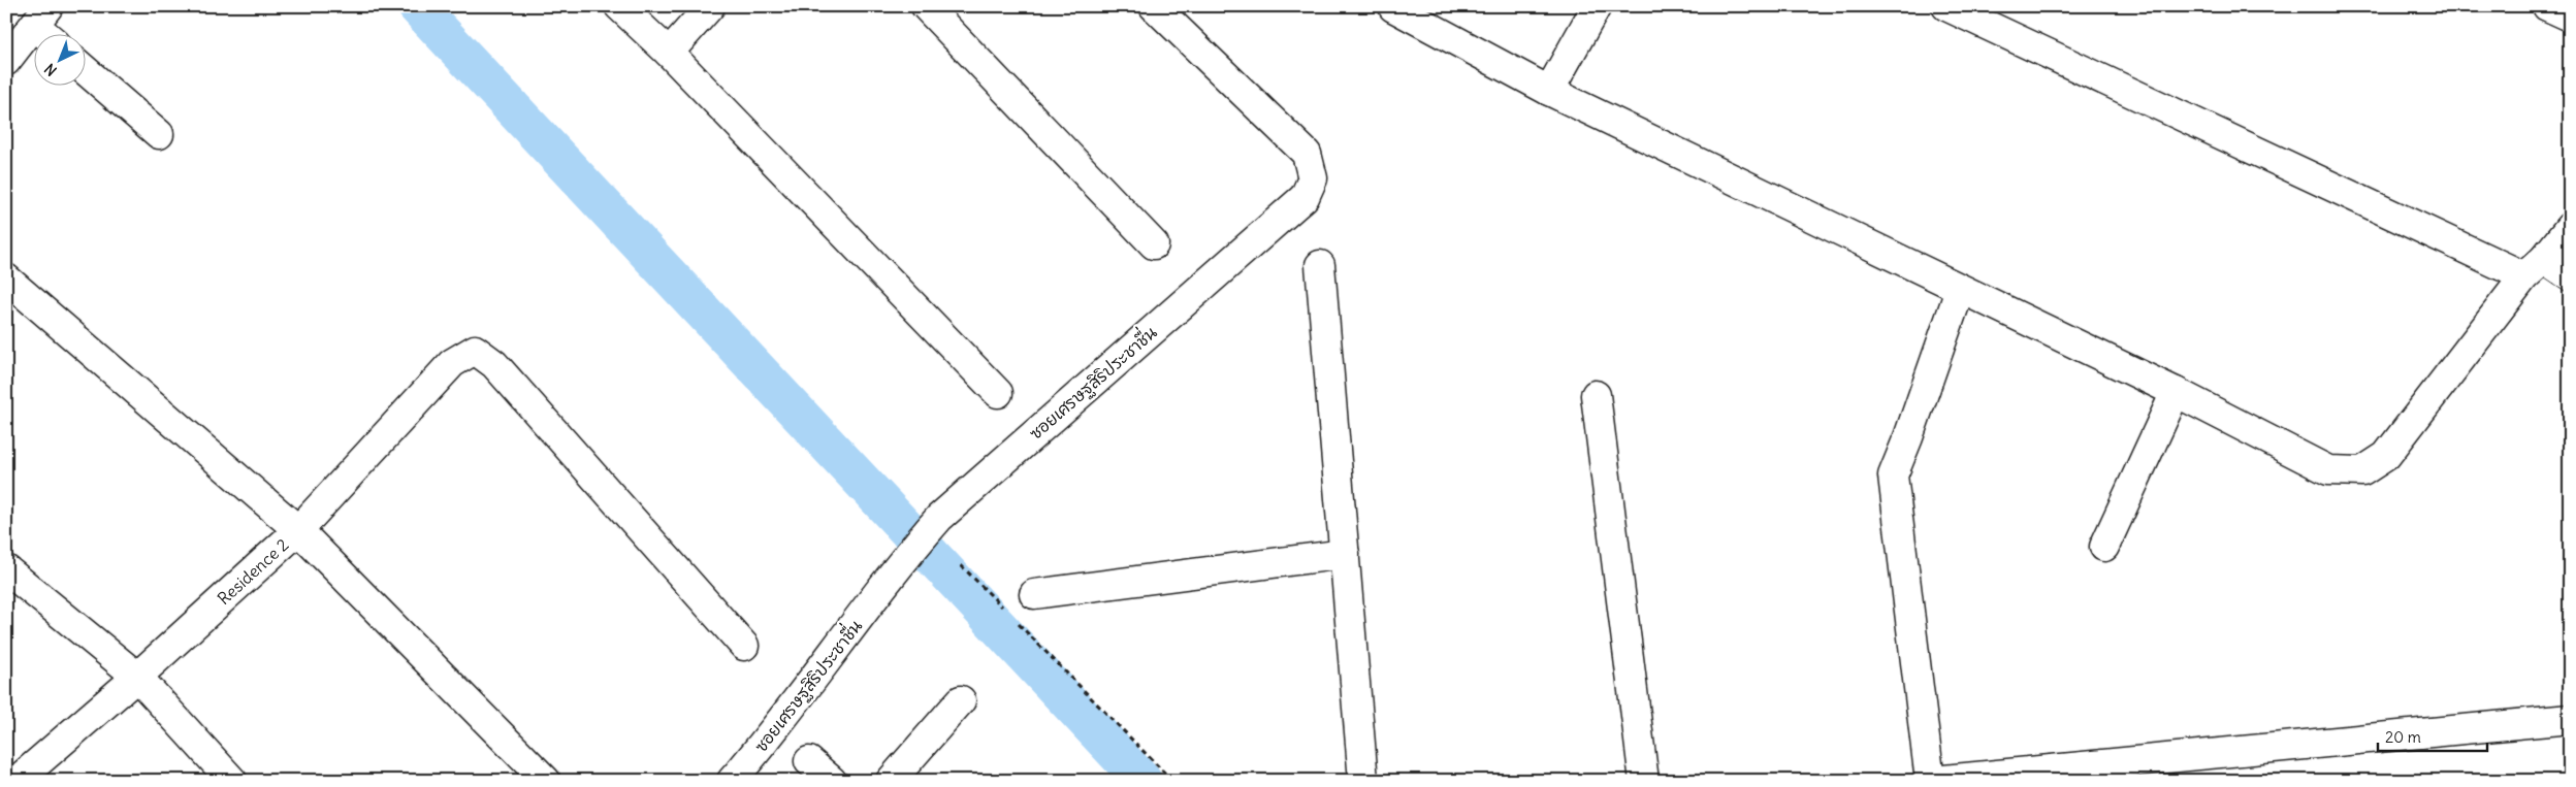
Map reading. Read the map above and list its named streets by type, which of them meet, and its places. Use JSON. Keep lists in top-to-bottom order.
{
  "streets": {
    "street": ["ซอยเศรษฐสิริประชาชื่น", "Residence 2"]
  },
  "scale_bar": "20 m",
  "north": "bottom left"
}
